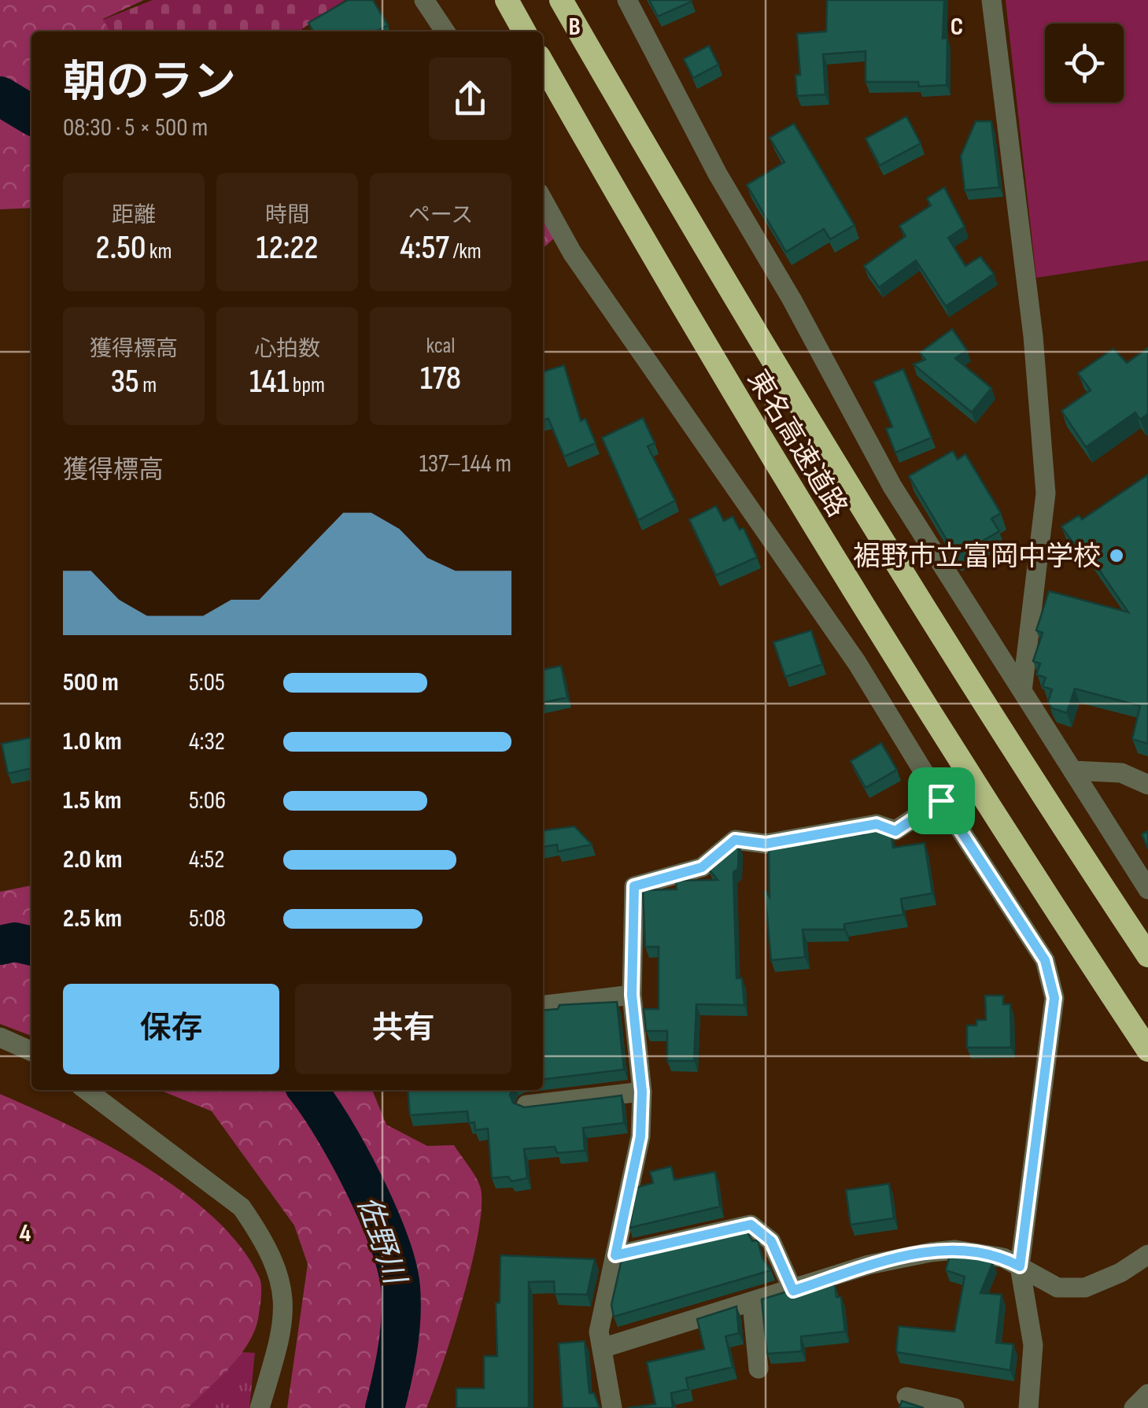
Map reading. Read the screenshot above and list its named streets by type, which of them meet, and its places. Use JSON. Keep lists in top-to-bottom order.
{
  "streets": {
    "highway": ["東名高速道路"]
  },
  "water": ["佐野川"],
  "places": ["裾野市立富岡中学校"],
  "page": {
    "heading": ["朝のラン", "08:30 · 5 × 500 m"],
    "stats": [
      ["距離", "2.50 km"],
      ["時間", "12:22"],
      ["ペース", "4:57 /km"],
      ["獲得標高", "35 m"],
      ["心拍数", "141 bpm"],
      ["kcal", "178"]
    ],
    "chart": ["獲得標高", "137–144 m"],
    "list": [
      {
        "name": "500 m",
        "note": "5:05"
      },
      {
        "name": "1.0 km",
        "note": "4:32"
      },
      {
        "name": "1.5 km",
        "note": "5:06"
      },
      {
        "name": "2.0 km",
        "note": "4:52"
      },
      {
        "name": "2.5 km",
        "note": "5:08"
      }
    ],
    "buttons": ["保存", "共有"]
  },
  "grid": {
    "columns": ["B", "C"],
    "rows": ["4"]
  }
}
